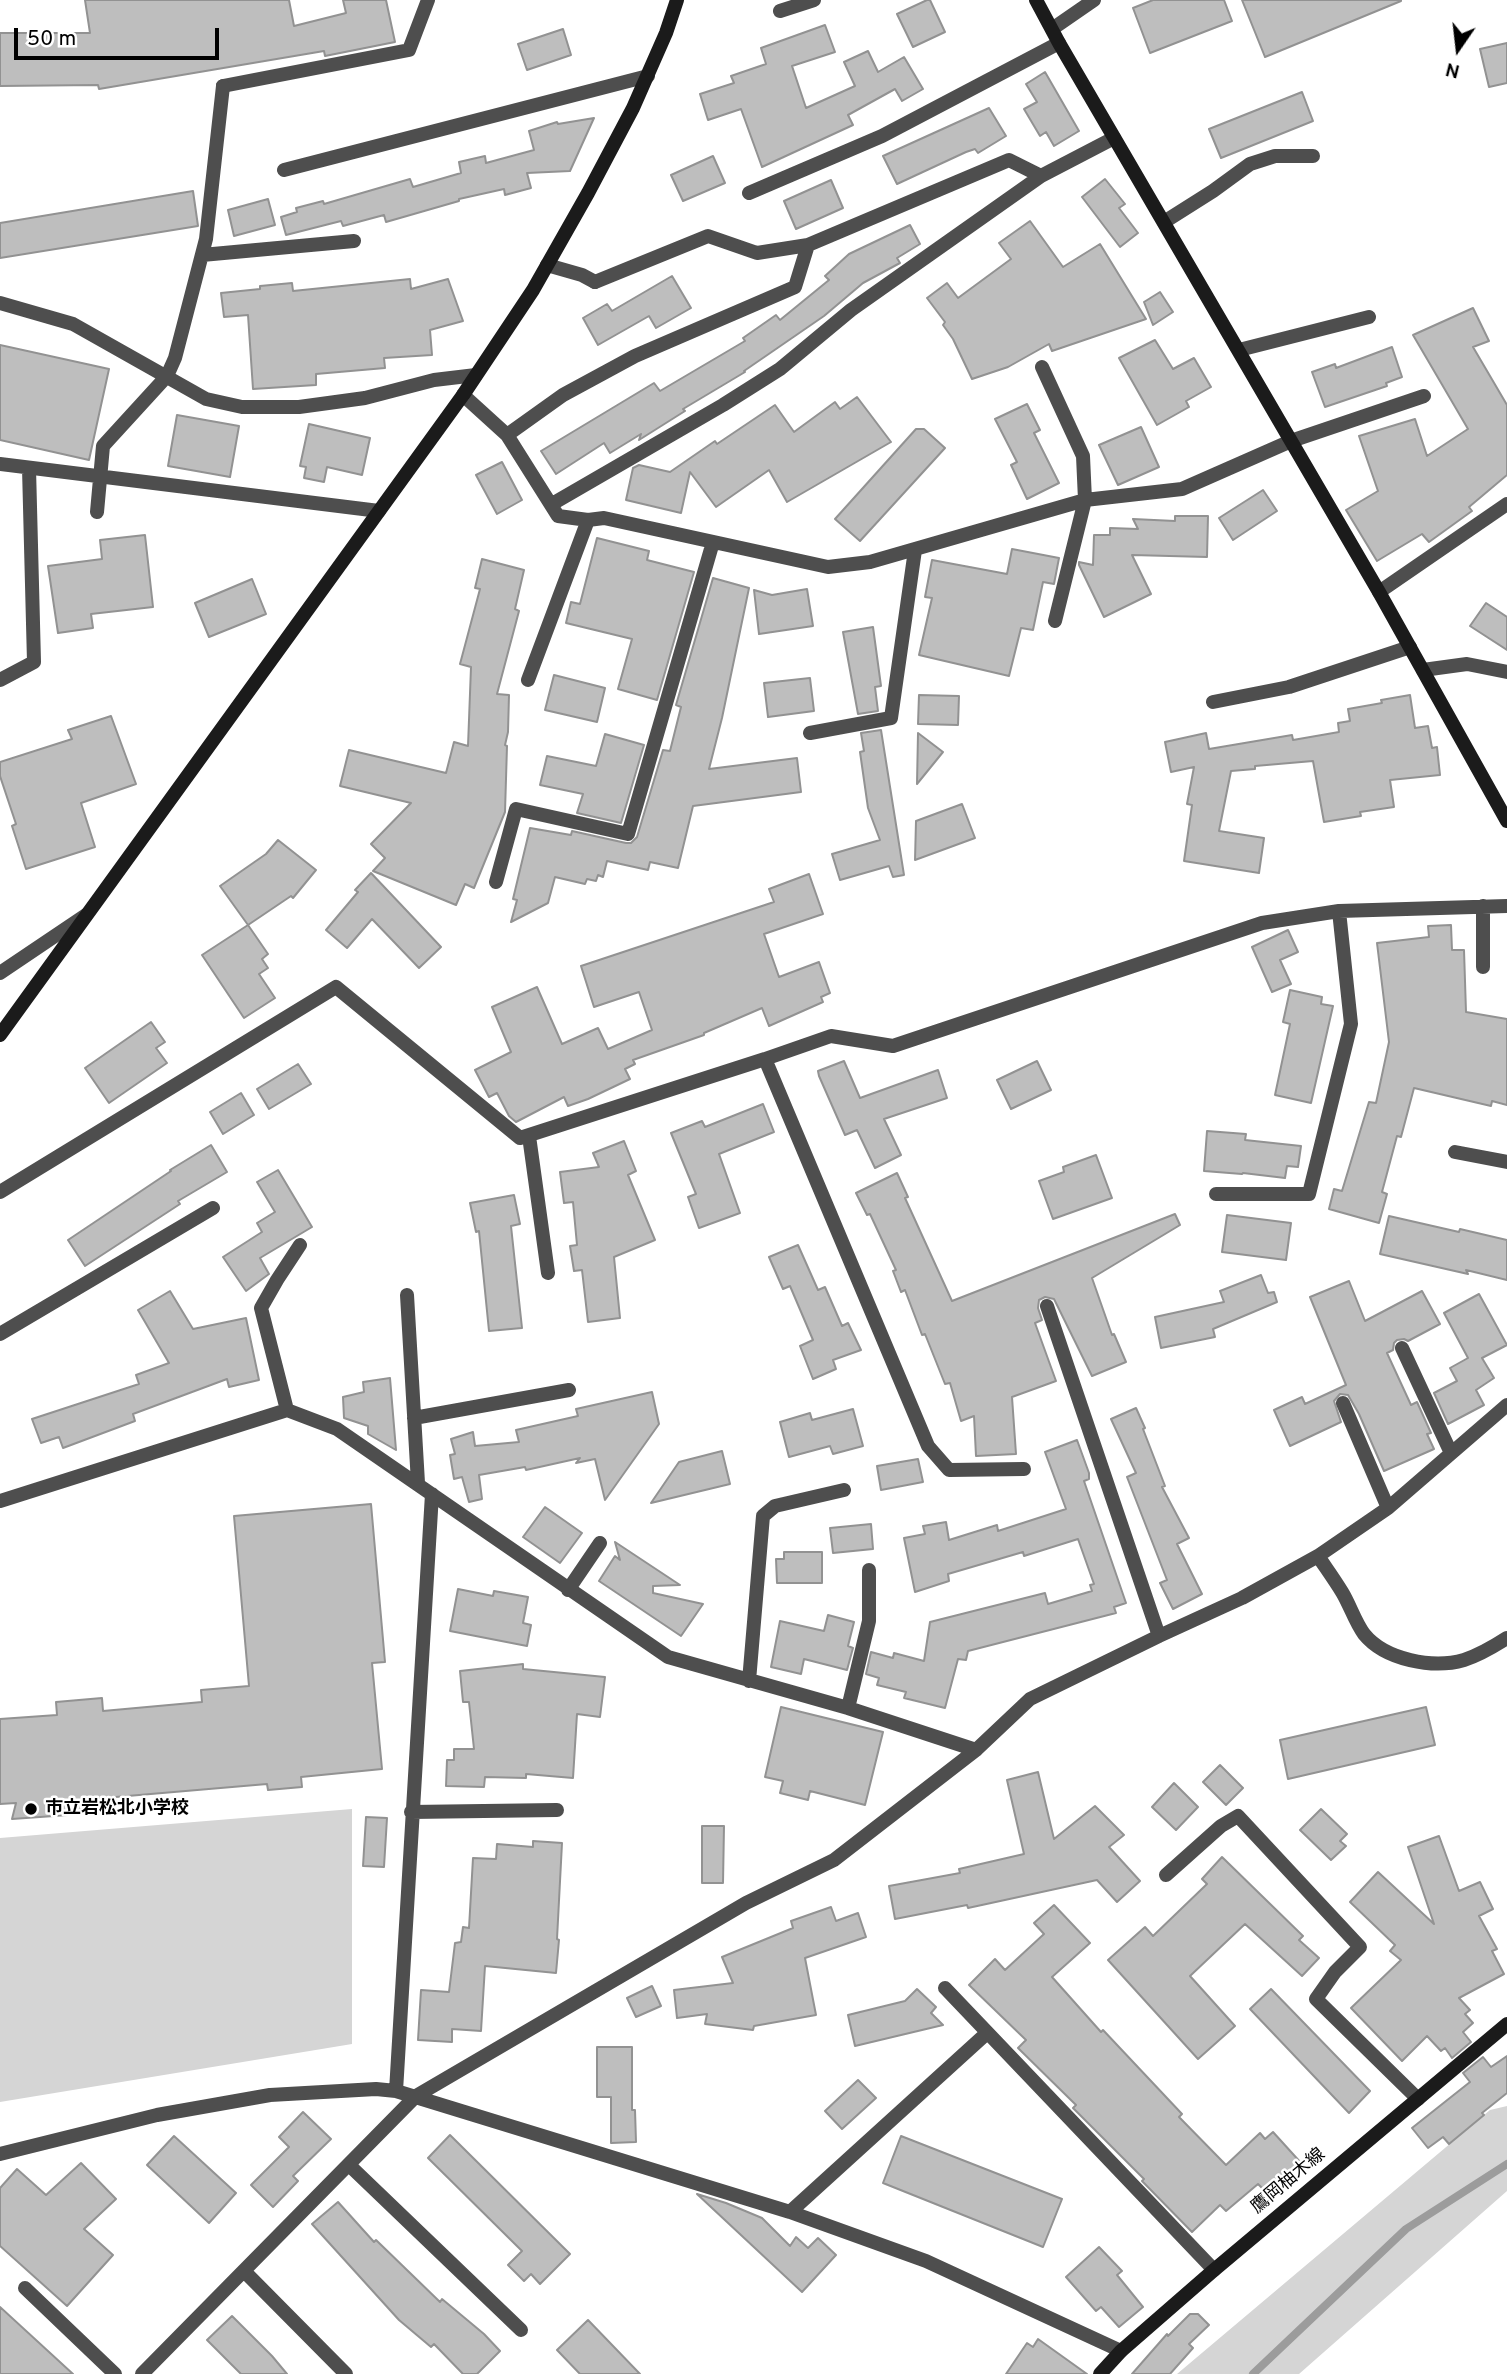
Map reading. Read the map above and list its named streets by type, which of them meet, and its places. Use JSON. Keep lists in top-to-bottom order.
{
  "streets": {
    "street": ["鷹岡柚木線"]
  },
  "places": ["市立岩松北小学校"],
  "scale_bar": "50 m",
  "north": "bottom"
}
